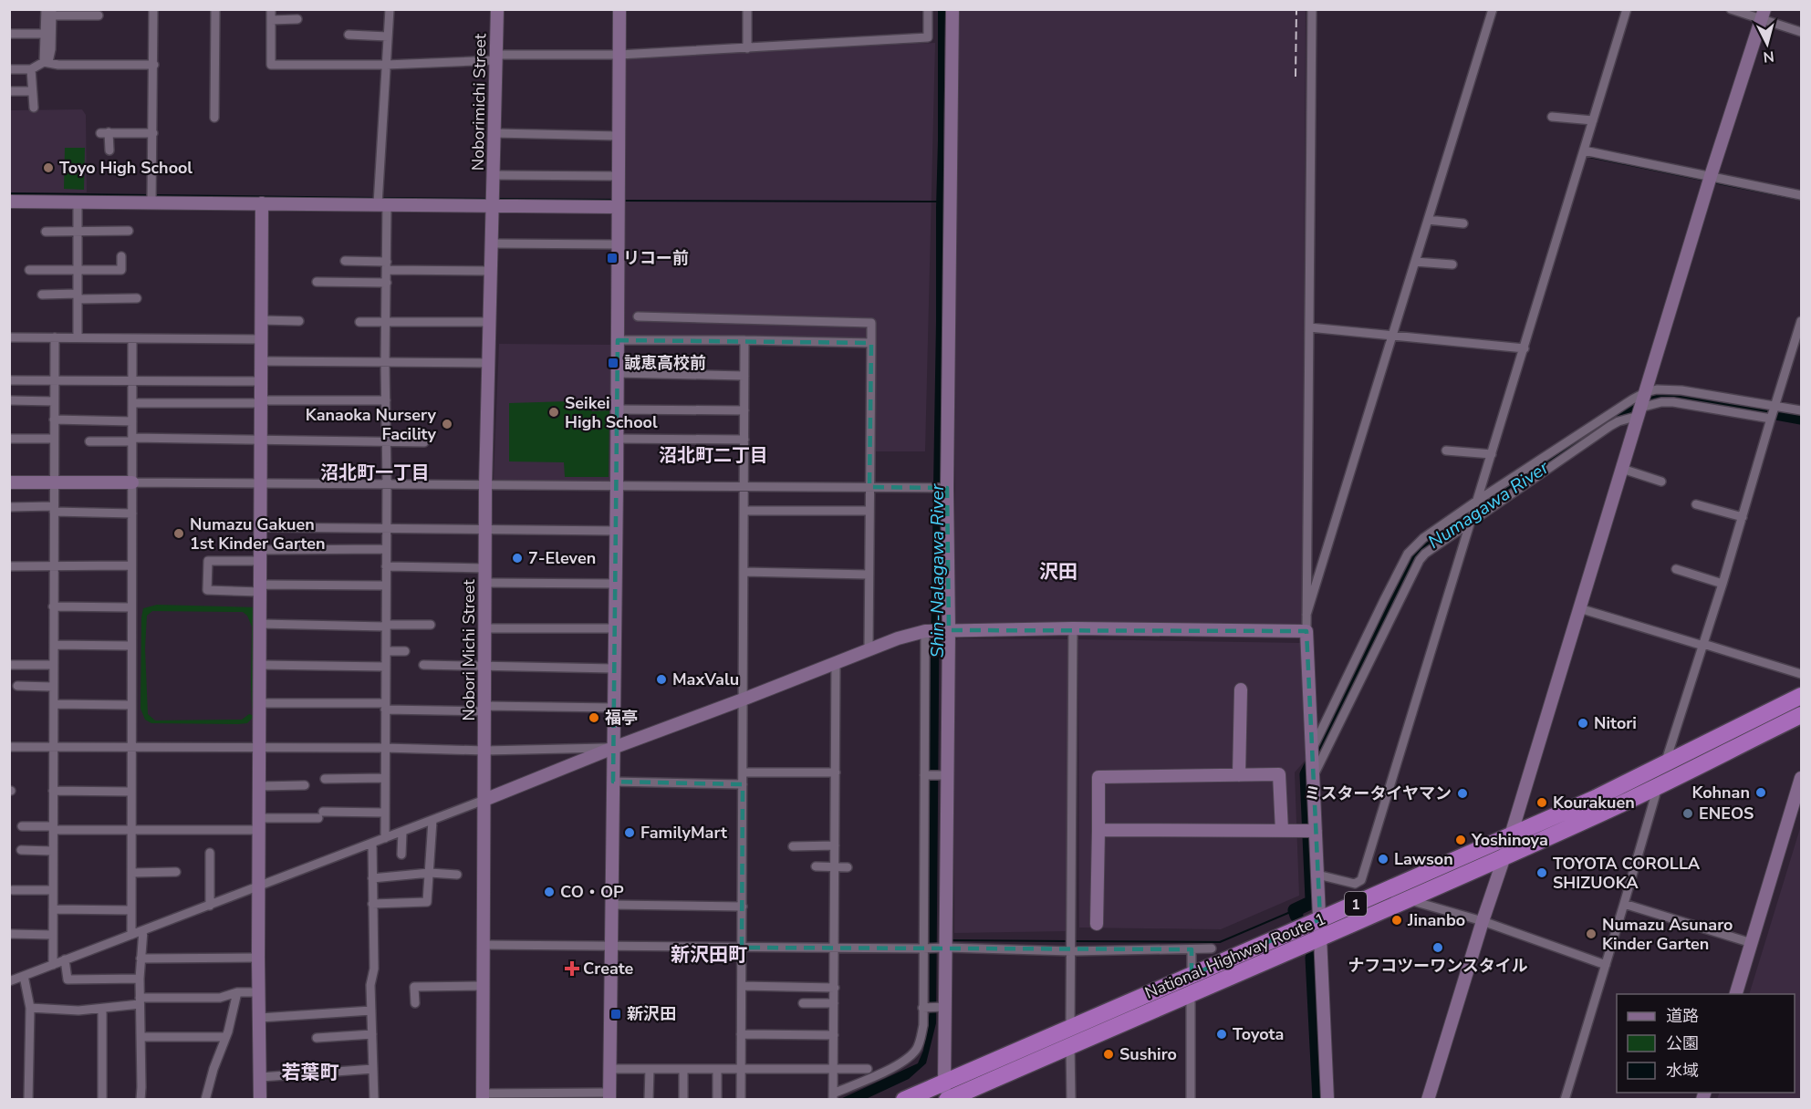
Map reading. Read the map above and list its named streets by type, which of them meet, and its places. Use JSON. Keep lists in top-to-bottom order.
{
  "streets": {
    "highway": ["1", "National Highway Route 1"],
    "street": ["Noborimichi Street", "Nobori Michi Street"]
  },
  "crossings": [
    ["Noborimichi Street", "Nobori Michi Street"]
  ],
  "districts": [
    "沼北町二丁目",
    "沼北町一丁目",
    "沢田",
    "新沢田町",
    "若葉町"
  ],
  "water": ["Numagawa River", "Shin-Nalagawa River"],
  "places": {
    "other": [
      "Toyo High School",
      "Seikei High School",
      "Kanaoka Nursery Facility",
      "Numazu Gakuen 1st Kinder Garten",
      "7-Eleven",
      "MaxValu",
      "福亭",
      "Nitori",
      "Kohnan",
      "ミスタータイヤマン",
      "Kourakuen",
      "ENEOS",
      "FamilyMart",
      "Yoshinoya",
      "Lawson",
      "TOYOTA COROLLA SHIZUOKA",
      "CO・OP",
      "Jinanbo",
      "Numazu Asunaro Kinder Garten",
      "ナフコツーワンスタイル",
      "Toyota",
      "Sushiro"
    ],
    "transit": ["リコー前", "誠恵高校前", "新沢田"],
    "health": ["Create"]
  },
  "legend": ["道路", "公園", "水域"],
  "north": "bottom"
}
